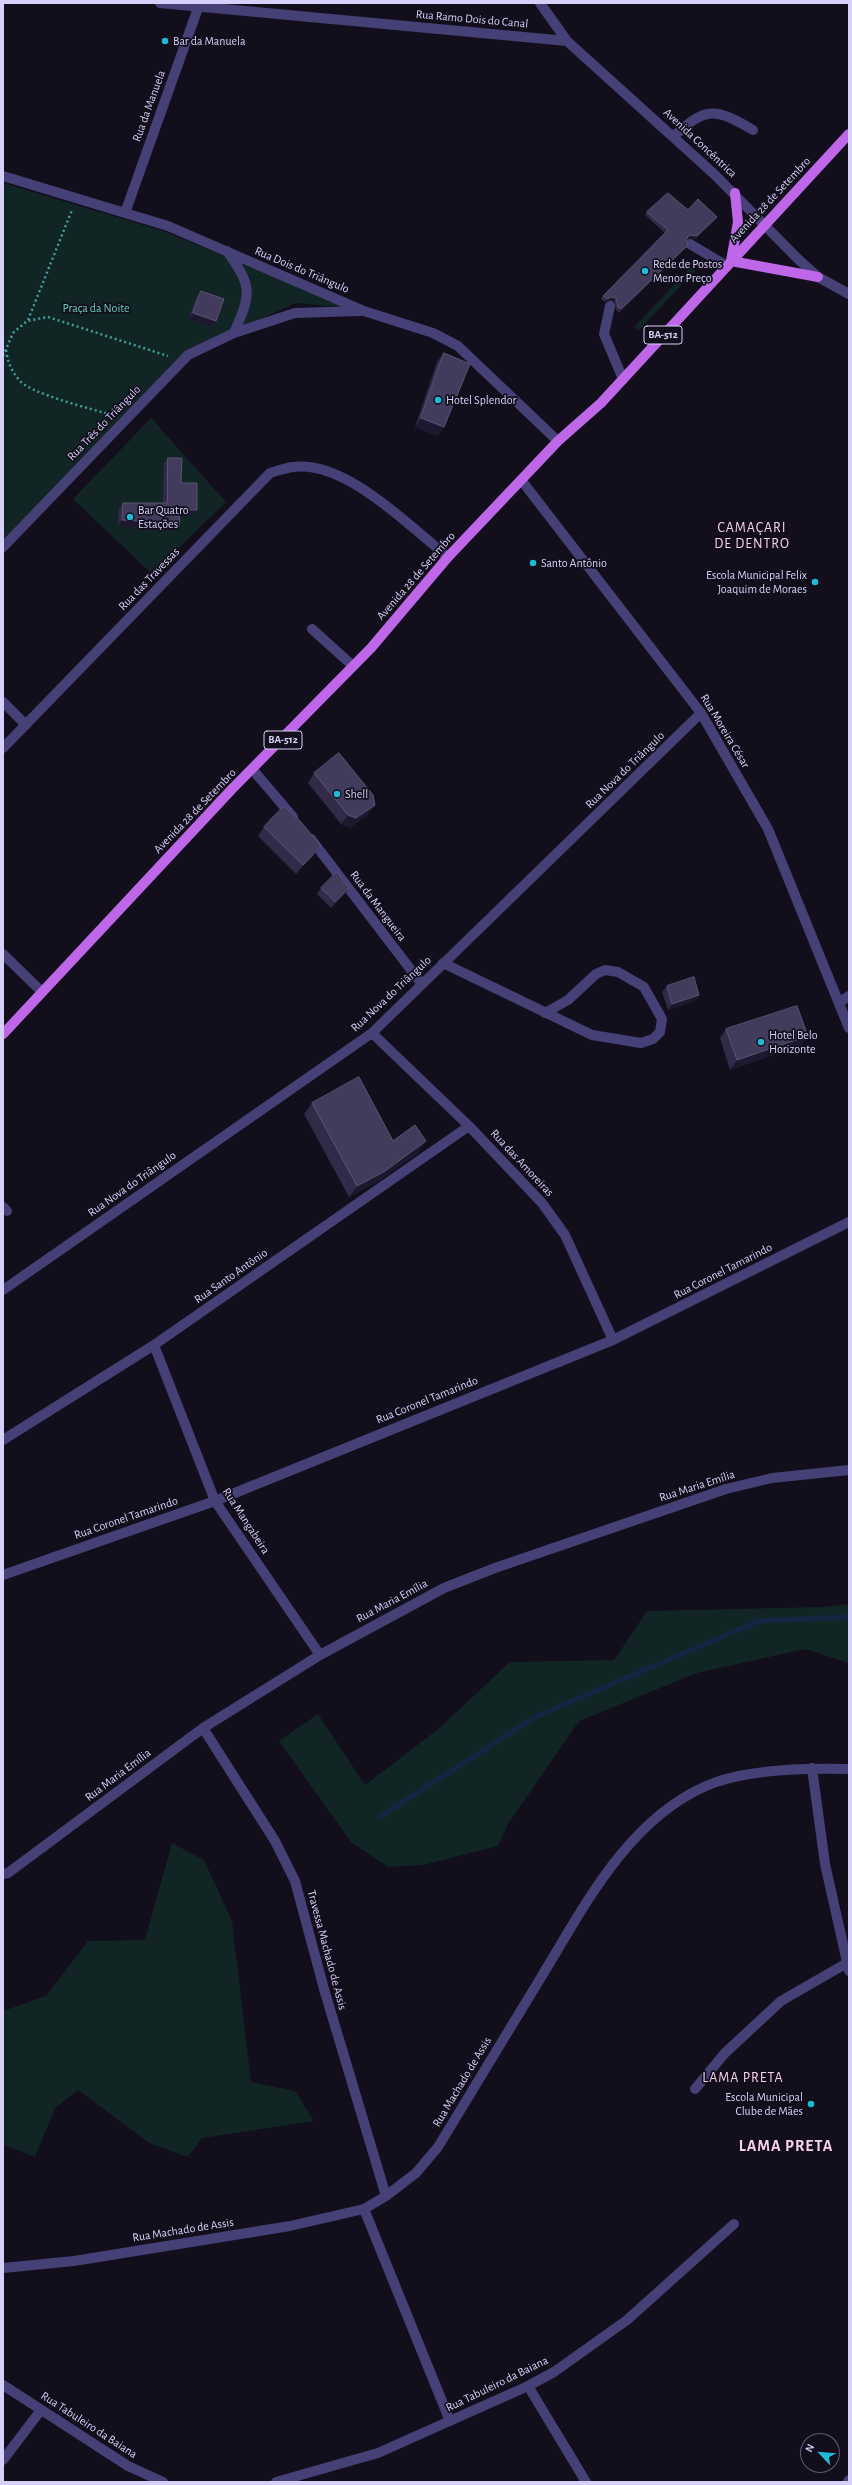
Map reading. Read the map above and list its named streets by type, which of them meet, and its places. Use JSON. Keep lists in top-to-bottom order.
{
  "streets": {
    "main road": ["Avenida 28 de Setembro", "BA-512"],
    "street": [
      "Rua Ramo Dois do Canal",
      "Rua da Manuela",
      "Avenida Concêntrica",
      "Rua Dois do Triângulo",
      "Rua Três do Triângulo",
      "Rua das Travessas",
      "Rua Moreira César",
      "Rua Nova do Triângulo",
      "Rua da Mangueira",
      "Rua das Amoreiras",
      "Rua Coronel Tamarindo",
      "Rua Santo Antônio",
      "Rua Maria Emília",
      "Rua Mangabeira",
      "Travessa Machado de Assis",
      "Rua Machado de Assis",
      "Rua Tabuleiro da Baiana"
    ]
  },
  "crossings": [
    ["Rua Ramo Dois do Canal", "Rua da Manuela"],
    ["Rua Ramo Dois do Canal", "Avenida Concêntrica"],
    ["Rua da Manuela", "Rua Dois do Triângulo"],
    ["Avenida Concêntrica", "Avenida 28 de Setembro"],
    ["Avenida 28 de Setembro", "Rua Dois do Triângulo"],
    ["Avenida 28 de Setembro", "Rua das Travessas"],
    ["Avenida 28 de Setembro", "Rua Moreira César"],
    ["Avenida 28 de Setembro", "Rua da Mangueira"],
    ["Rua Dois do Triângulo", "Rua Três do Triângulo"],
    ["Rua Moreira César", "Rua Nova do Triângulo"],
    ["Rua Nova do Triângulo", "Rua da Mangueira"],
    ["Rua Nova do Triângulo", "Rua das Amoreiras"],
    ["Rua das Amoreiras", "Rua Coronel Tamarindo"],
    ["Rua das Amoreiras", "Rua Santo Antônio"],
    ["Rua Coronel Tamarindo", "Rua Mangabeira"],
    ["Rua Santo Antônio", "Rua Mangabeira"],
    ["Rua Maria Emília", "Rua Mangabeira"],
    ["Rua Maria Emília", "Travessa Machado de Assis"],
    ["Travessa Machado de Assis", "Rua Machado de Assis"]
  ],
  "districts": ["CAMAÇARI DE DENTRO", "LAMA PRETA", "LAMA PRETA"],
  "parks": ["Praça da Noite"],
  "places": [
    "Bar da Manuela",
    "Rede de Postos Menor Preço",
    "Hotel Splendor",
    "Bar Quatro Estações",
    "Santo Antônio",
    "Escola Municipal Felix Joaquim de Moraes",
    "Shell",
    "Hotel Belo Horizonte",
    "Escola Municipal Clube de Mães"
  ],
  "north": "top left"
}
